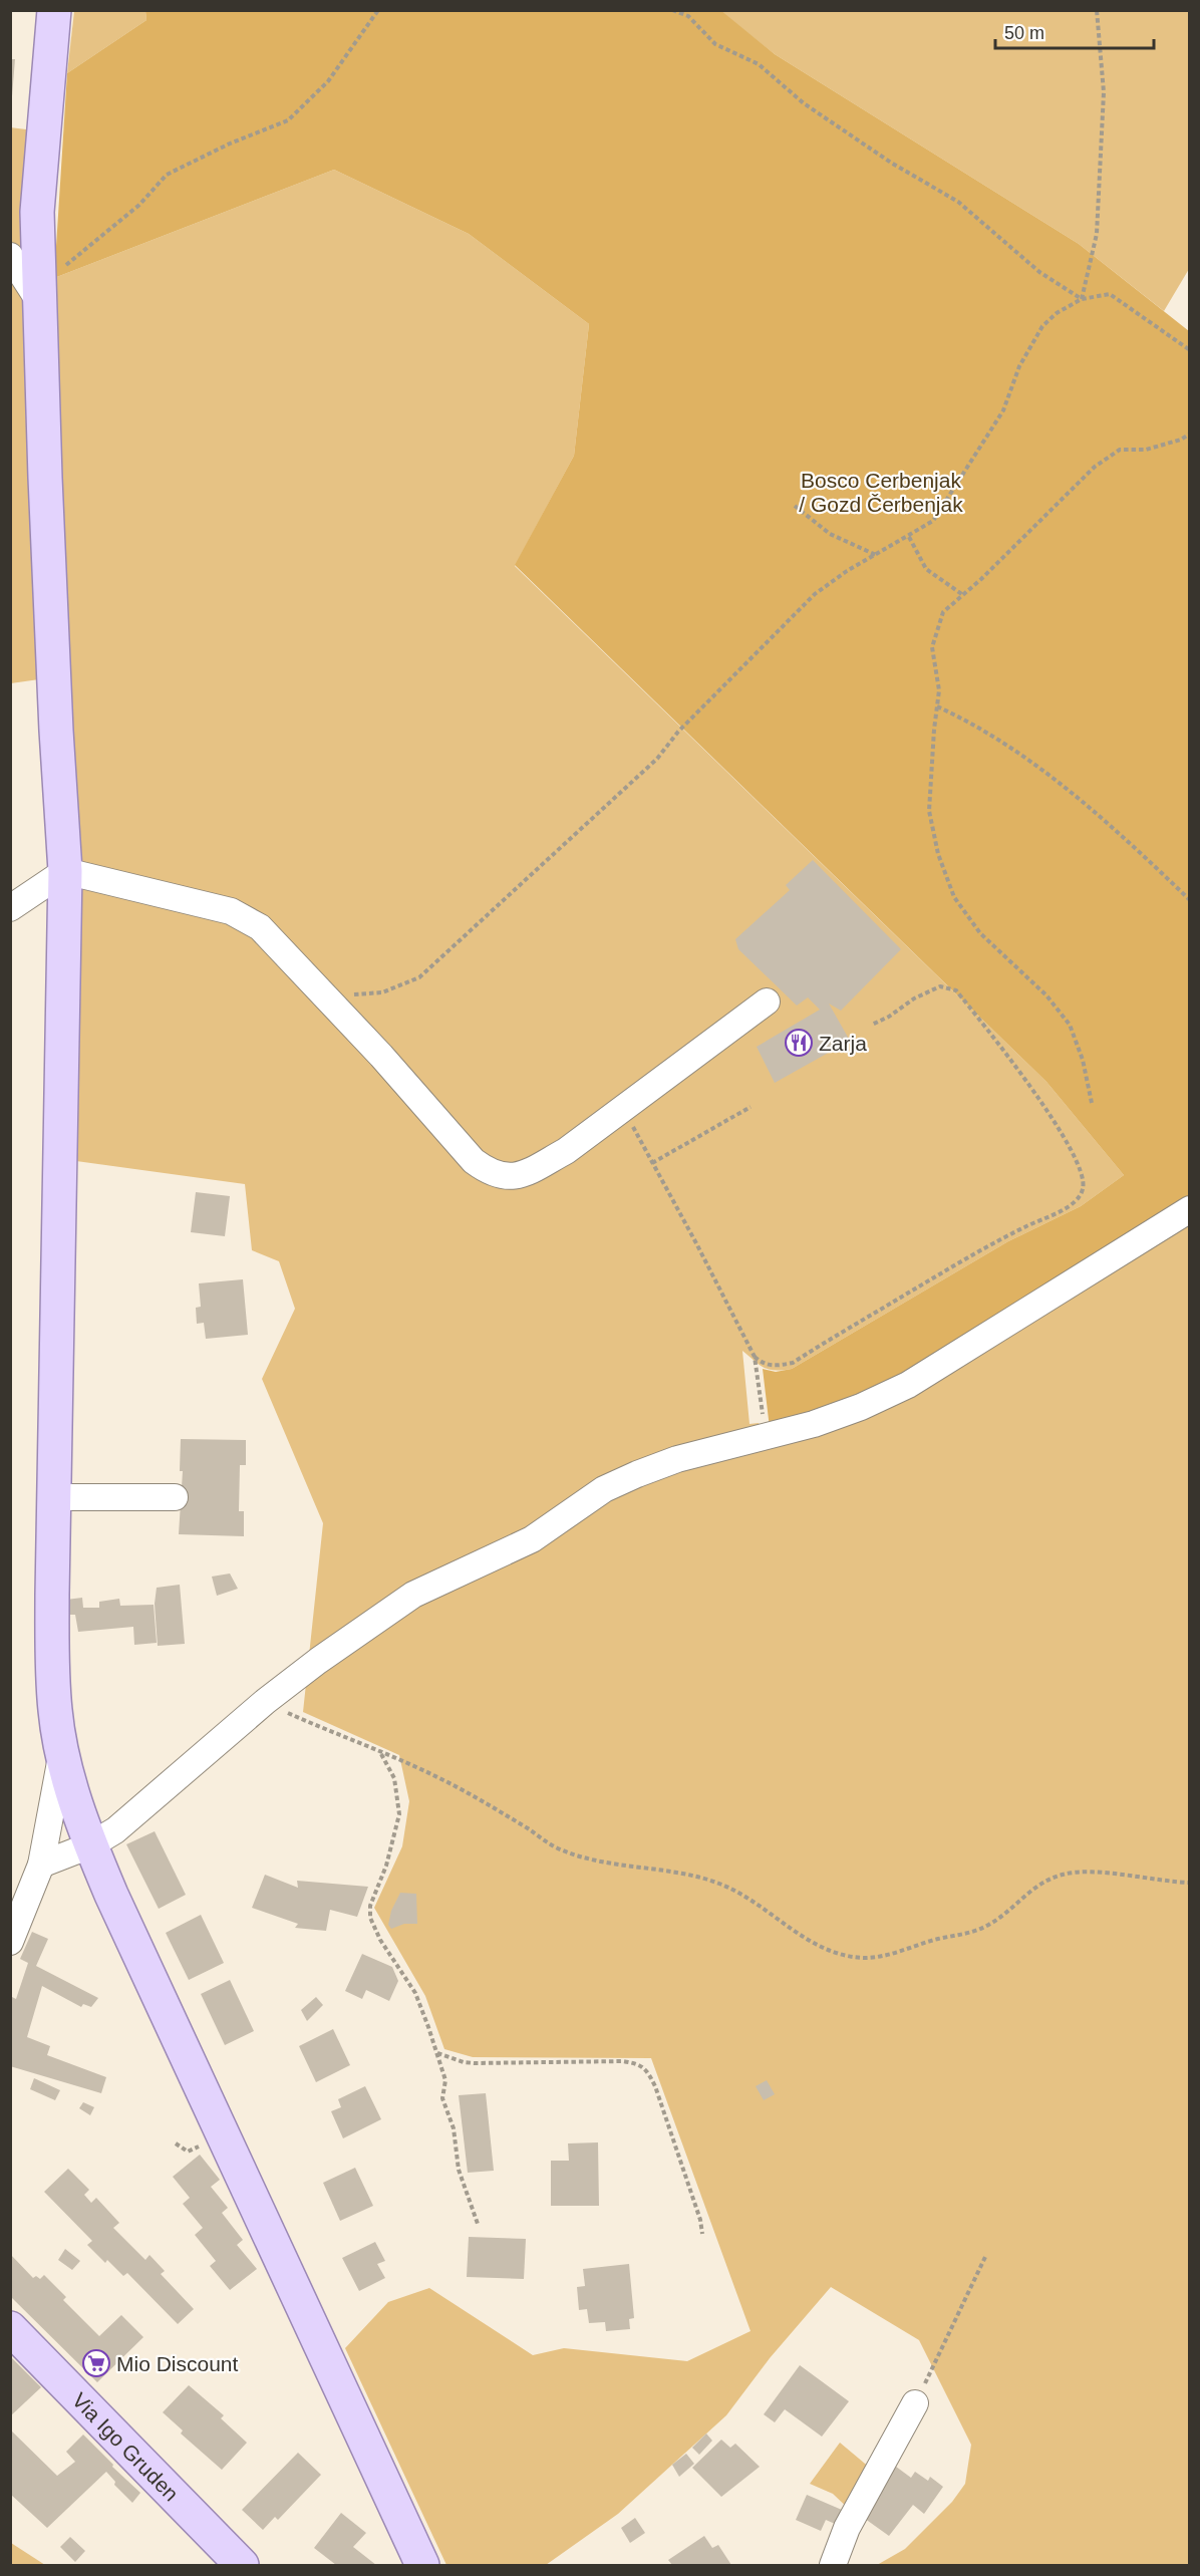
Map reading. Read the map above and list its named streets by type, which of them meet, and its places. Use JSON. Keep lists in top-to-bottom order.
{
  "streets": {
    "main road": ["Via Igo Gruden"]
  },
  "parks": ["Bosco Cerbenjak / Gozd Čerbenjak"],
  "places": {
    "restaurant": ["Zarja"],
    "supermarket": ["Mio Discount"]
  },
  "scale_bar": "50 m"
}
